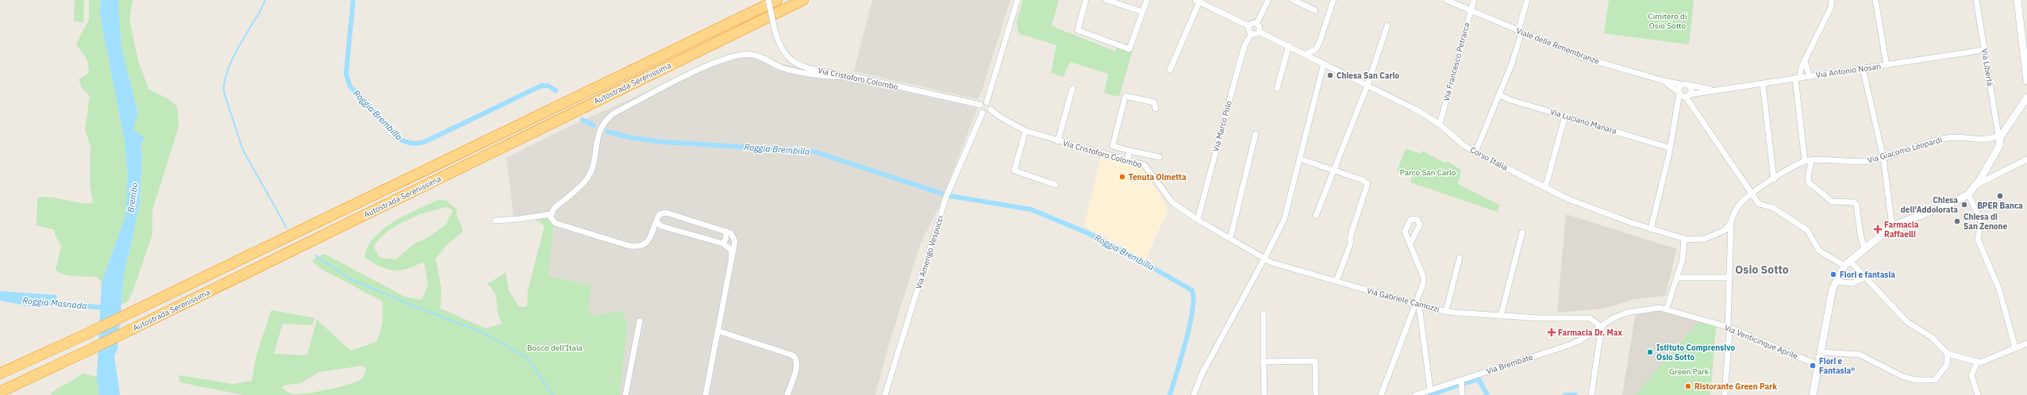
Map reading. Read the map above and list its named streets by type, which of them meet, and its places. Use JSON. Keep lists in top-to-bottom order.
{
  "streets": {
    "highway": ["Autostrada Serenissima"],
    "street": [
      "Viale delle Rimembranze",
      "Via Francesco Petrarca",
      "Via Libertà",
      "Via Antonio Nosari",
      "Via Cristoforo Colombo",
      "Via Luciano Manara",
      "Via Marco Polo",
      "Via Giacomo Leopardi",
      "Corso Italia",
      "Via Amerigo Vespucci",
      "Via Gabriele Camozzi",
      "Via Venticinque Aprile",
      "Via Brembate"
    ]
  },
  "crossings": [
    ["Viale delle Rimembranze", "Via Francesco Petrarca"],
    ["Viale delle Rimembranze", "Via Antonio Nosari"],
    ["Via Francesco Petrarca", "Corso Italia"],
    ["Via Libertà", "Via Antonio Nosari"],
    ["Via Libertà", "Via Giacomo Leopardi"],
    ["Via Cristoforo Colombo", "Via Marco Polo"],
    ["Via Cristoforo Colombo", "Via Amerigo Vespucci"],
    ["Via Cristoforo Colombo", "Via Gabriele Camozzi"],
    ["Via Marco Polo", "Corso Italia"],
    ["Via Giacomo Leopardi", "Corso Italia"],
    ["Via Gabriele Camozzi", "Via Venticinque Aprile"],
    ["Via Gabriele Camozzi", "Via Brembate"],
    ["Via Venticinque Aprile", "Via Brembate"]
  ],
  "districts": ["Osio Sotto"],
  "water": ["Roggia Brembilla", "Brembo", "Roggia Masnada"],
  "parks": [
    "Cimitero di Osio Sotto",
    "Parco San Carlo",
    "Bosco dell'Itala",
    "Green Park"
  ],
  "places": {
    "other": [
      "Chiesa San Carlo",
      "Tenuta Olmetta",
      "BPER Banca",
      "Chiesa dell'Addolorata",
      "Chiesa di San Zenone",
      "Fiori e fantasia",
      "Istituto Comprensivo Osio Sotto",
      "Fiori e Fantasia®",
      "Ristorante Green Park"
    ],
    "health": ["Farmacia Raffaelli", "Farmacia Dr. Max"]
  }
}
